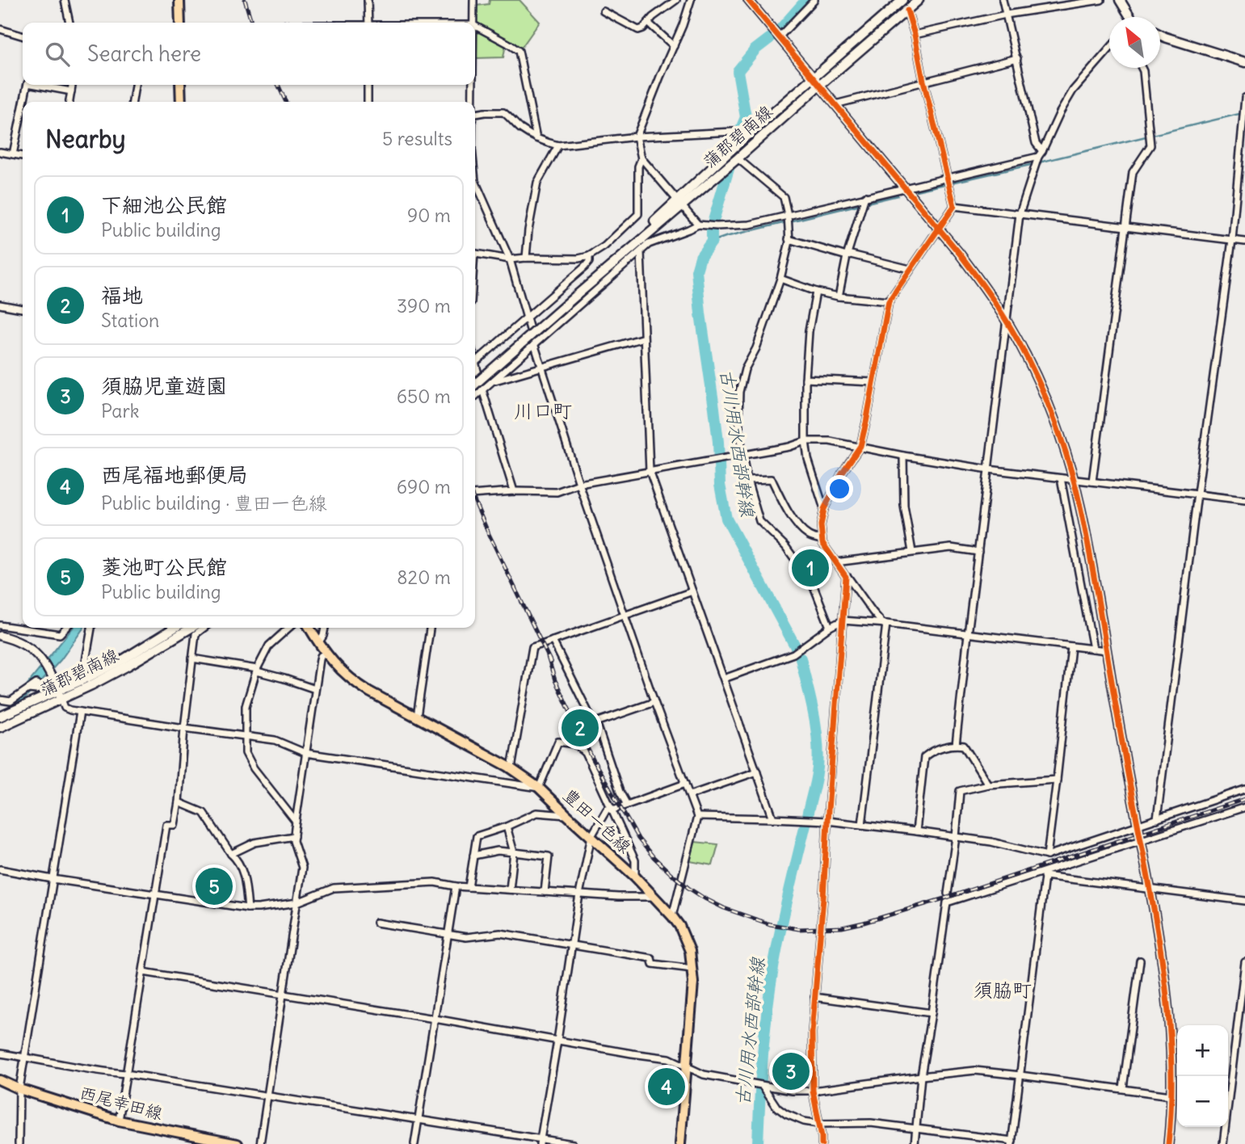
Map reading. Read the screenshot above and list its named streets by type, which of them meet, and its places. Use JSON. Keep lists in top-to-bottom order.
{
  "streets": {
    "main road": ["蒲郡碧南線", "豊田一色線", "西尾幸田線"]
  },
  "districts": ["川口町", "須脇町"],
  "water": ["古川用水西部幹線"],
  "north": "top left",
  "page": {
    "search": "Search here",
    "heading": ["Nearby", "5 results"],
    "list": [
      {
        "mark": "1",
        "name": "下細池公民館",
        "note": "Public building",
        "value": "90 m"
      },
      {
        "mark": "2",
        "name": "福地",
        "note": "Station",
        "value": "390 m"
      },
      {
        "mark": "3",
        "name": "須脇児童遊園",
        "note": "Park",
        "value": "650 m"
      },
      {
        "mark": "4",
        "name": "西尾福地郵便局",
        "note": "Public building · 豊田一色線",
        "value": "690 m"
      },
      {
        "mark": "5",
        "name": "菱池町公民館",
        "note": "Public building",
        "value": "820 m"
      }
    ],
    "pins": [
      "1",
      "2",
      "5",
      "3",
      "4"
    ],
    "map_buttons": ["+", "−"]
  }
}
